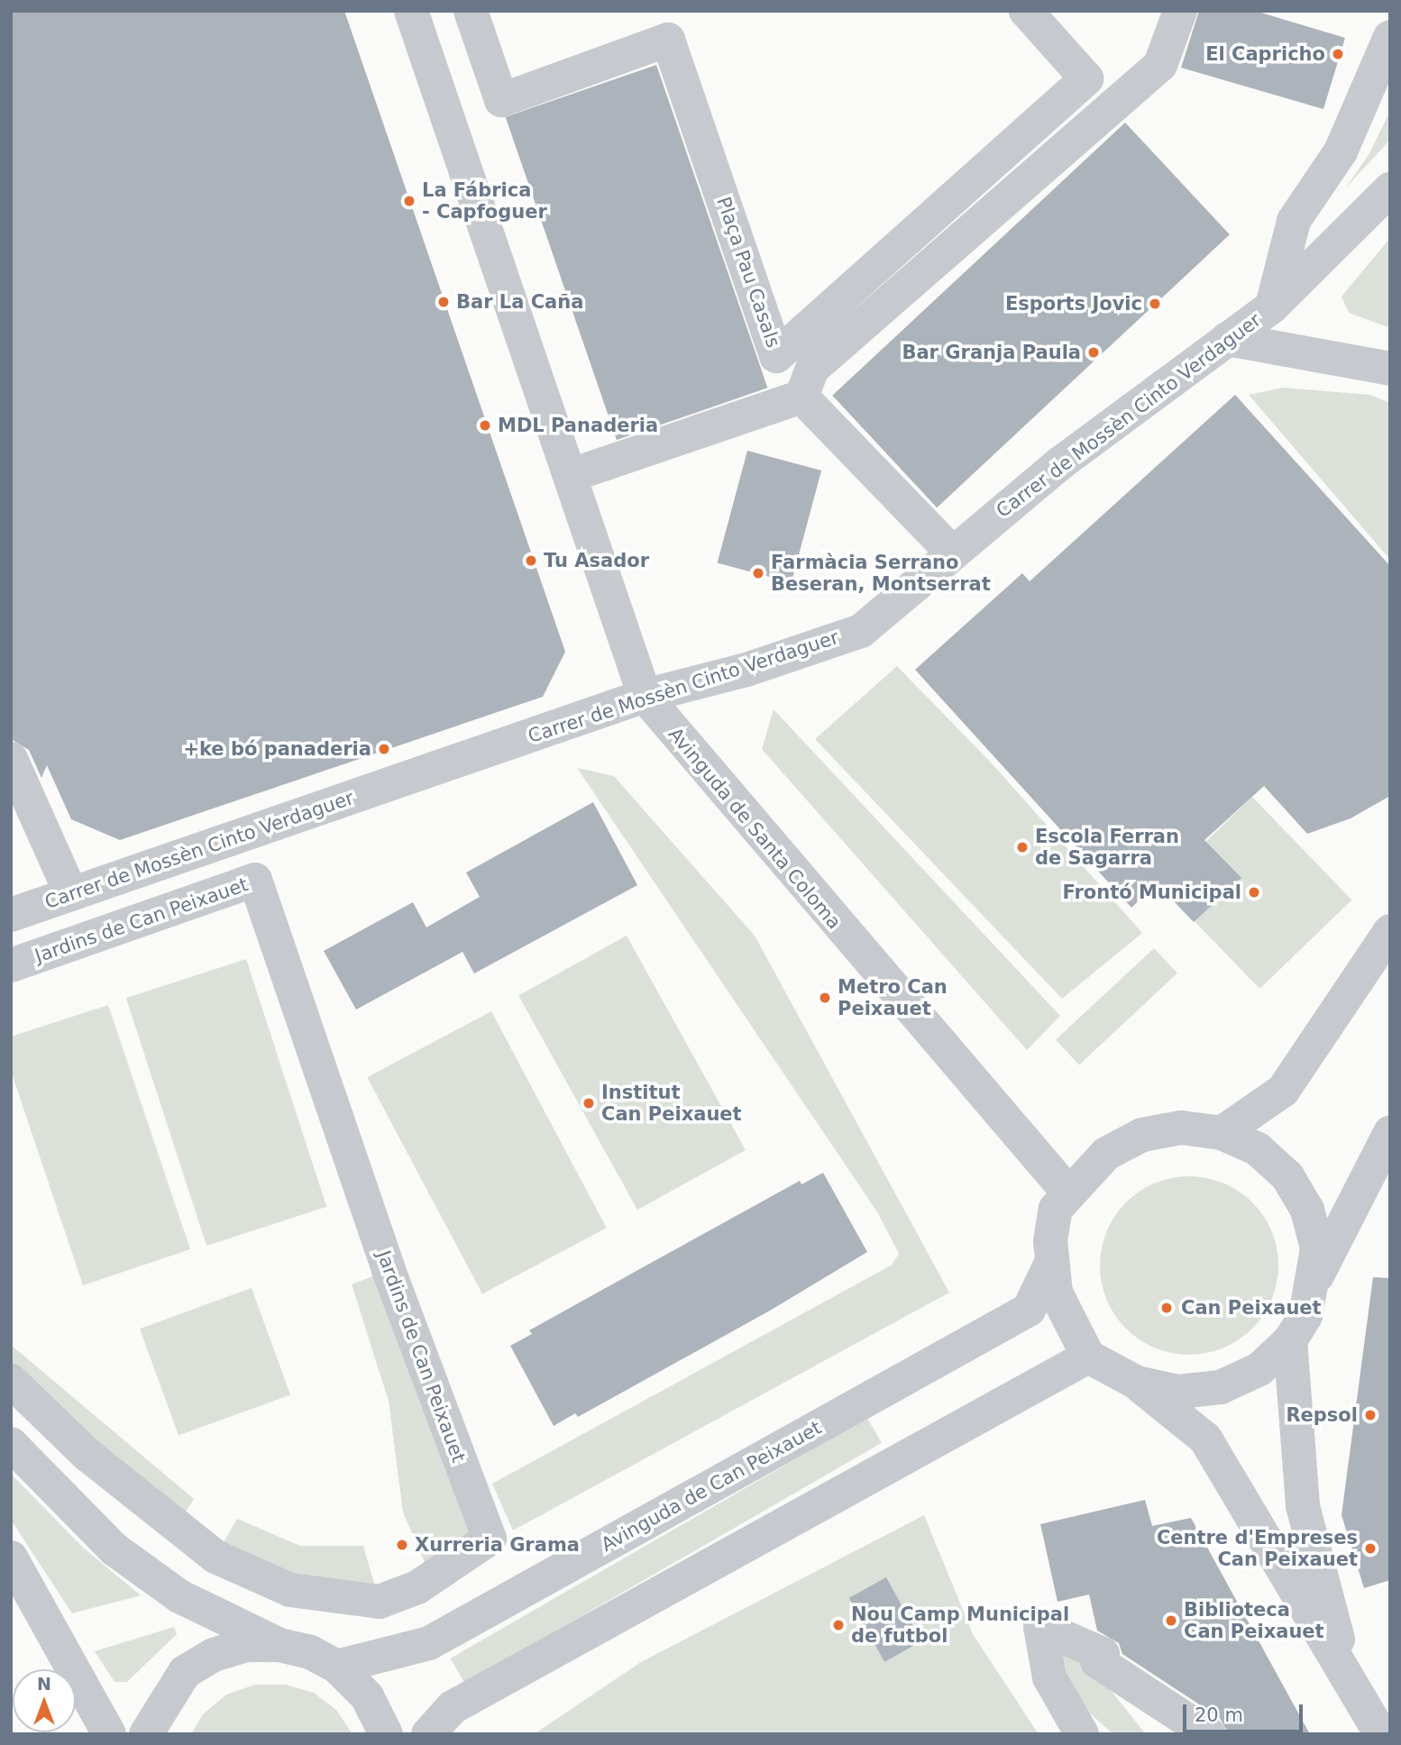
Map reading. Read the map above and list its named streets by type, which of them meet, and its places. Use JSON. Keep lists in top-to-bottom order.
{
  "streets": {
    "street": [
      "Plaça Pau Casals",
      "Carrer de Mossèn Cinto Verdaguer",
      "Avinguda de Santa Coloma",
      "Jardins de Can Peixauet",
      "Avinguda de Can Peixauet"
    ]
  },
  "crossings": [
    ["Carrer de Mossèn Cinto Verdaguer", "Avinguda de Santa Coloma"]
  ],
  "places": [
    "El Capricho",
    "La Fábrica - Capfoguer",
    "Bar La Caña",
    "Esports Jovic",
    "Bar Granja Paula",
    "MDL Panaderia",
    "Tu Asador",
    "Farmàcia Serrano Beseran, Montserrat",
    "+ke bó panaderia",
    "Escola Ferran de Sagarra",
    "Frontó Municipal",
    "Metro Can Peixauet",
    "Institut Can Peixauet",
    "Can Peixauet",
    "Repsol",
    "Xurreria Grama",
    "Centre d'Empreses Can Peixauet",
    "Biblioteca Can Peixauet",
    "Nou Camp Municipal de futbol"
  ],
  "scale_bar": "20 m",
  "north": "top"
}
